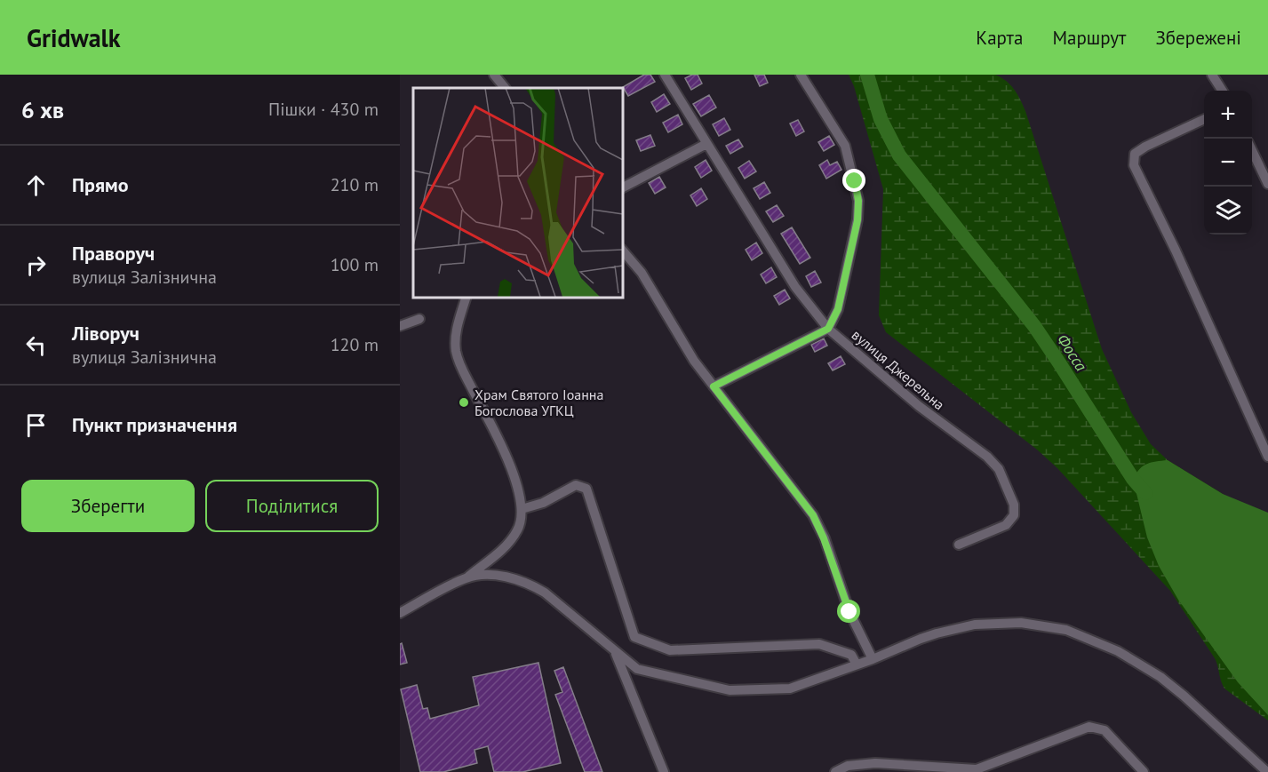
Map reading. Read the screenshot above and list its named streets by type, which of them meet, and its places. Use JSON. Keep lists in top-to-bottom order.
{
  "streets": {
    "street": ["вулиця Джерельна"]
  },
  "water": ["Фосса"],
  "places": ["Храм Святого Іоанна Богослова УГКЦ"],
  "page": {
    "header": "Gridwalk",
    "nav": ["Карта", "Маршрут", "Збережені"],
    "heading": ["6 хв", "Пішки · 430 m"],
    "map_buttons": ["+", "−"],
    "list": [
      ["Прямо", "210 m"],
      ["Праворуч", "вулиця Залізнична", "100 m"],
      ["Ліворуч", "вулиця Залізнична", "120 m"],
      "Пункт призначення"
    ],
    "buttons": ["Зберегти", "Поділитися"]
  }
}
